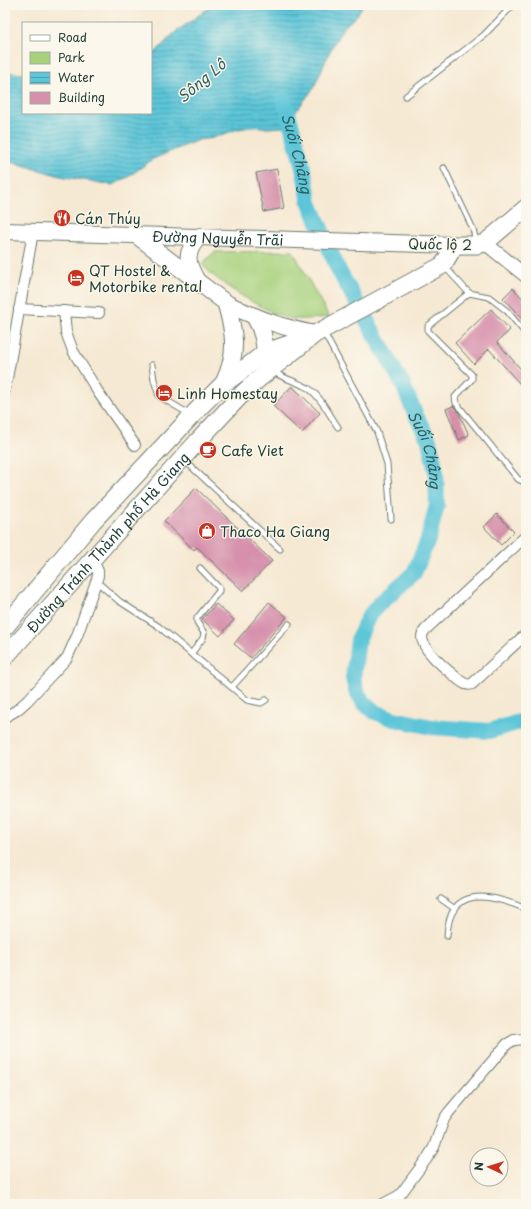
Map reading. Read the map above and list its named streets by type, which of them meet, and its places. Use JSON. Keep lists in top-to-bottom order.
{
  "streets": {
    "highway": ["Quốc lộ 2", "Đường Tránh Thành phố Hà Giang"],
    "main road": ["Đường Nguyễn Trãi"]
  },
  "crossings": [
    ["Đường Nguyễn Trãi", "Quốc lộ 2"],
    ["Đường Nguyễn Trãi", "Đường Tránh Thành phố Hà Giang"]
  ],
  "water": ["Sông Lô", "Suối Châng"],
  "places": {
    "restaurant": ["Cán Thúy"],
    "hotel": ["QT Hostel & Motorbike rental", "Linh Homestay"],
    "cafe": ["Cafe Viet"],
    "shop": ["Thaco Ha Giang"]
  },
  "legend": [
    "Road",
    "Park",
    "Water",
    "Building"
  ],
  "north": "left"
}
